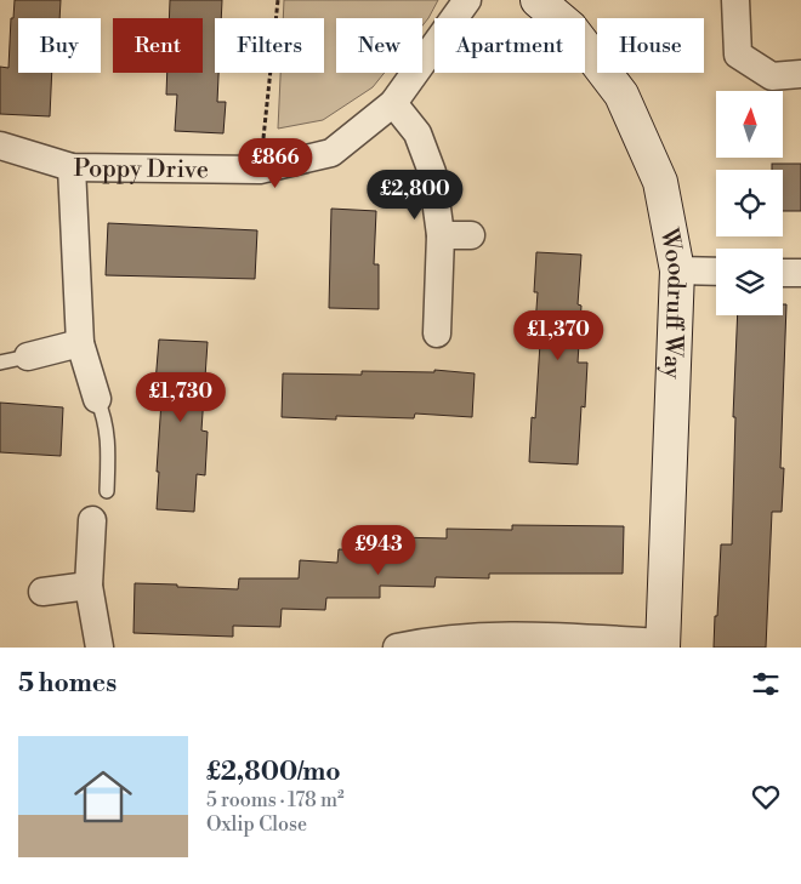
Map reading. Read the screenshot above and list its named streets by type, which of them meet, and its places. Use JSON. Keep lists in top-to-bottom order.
{
  "streets": {
    "street": ["Poppy Drive", "Woodruff Way"]
  },
  "north": "top",
  "page": {
    "chip": [
      "Buy",
      "Rent",
      "Filters",
      "New",
      "Apartment",
      "House"
    ],
    "price": [
      "£866",
      "£2,800",
      "£1,370",
      "£1,730",
      "£943"
    ],
    "heading": "5 homes",
    "list": [
      {
        "name": "£2,800/mo",
        "note": "5 rooms · 178 m² · Oxlip Close"
      }
    ]
  }
}
